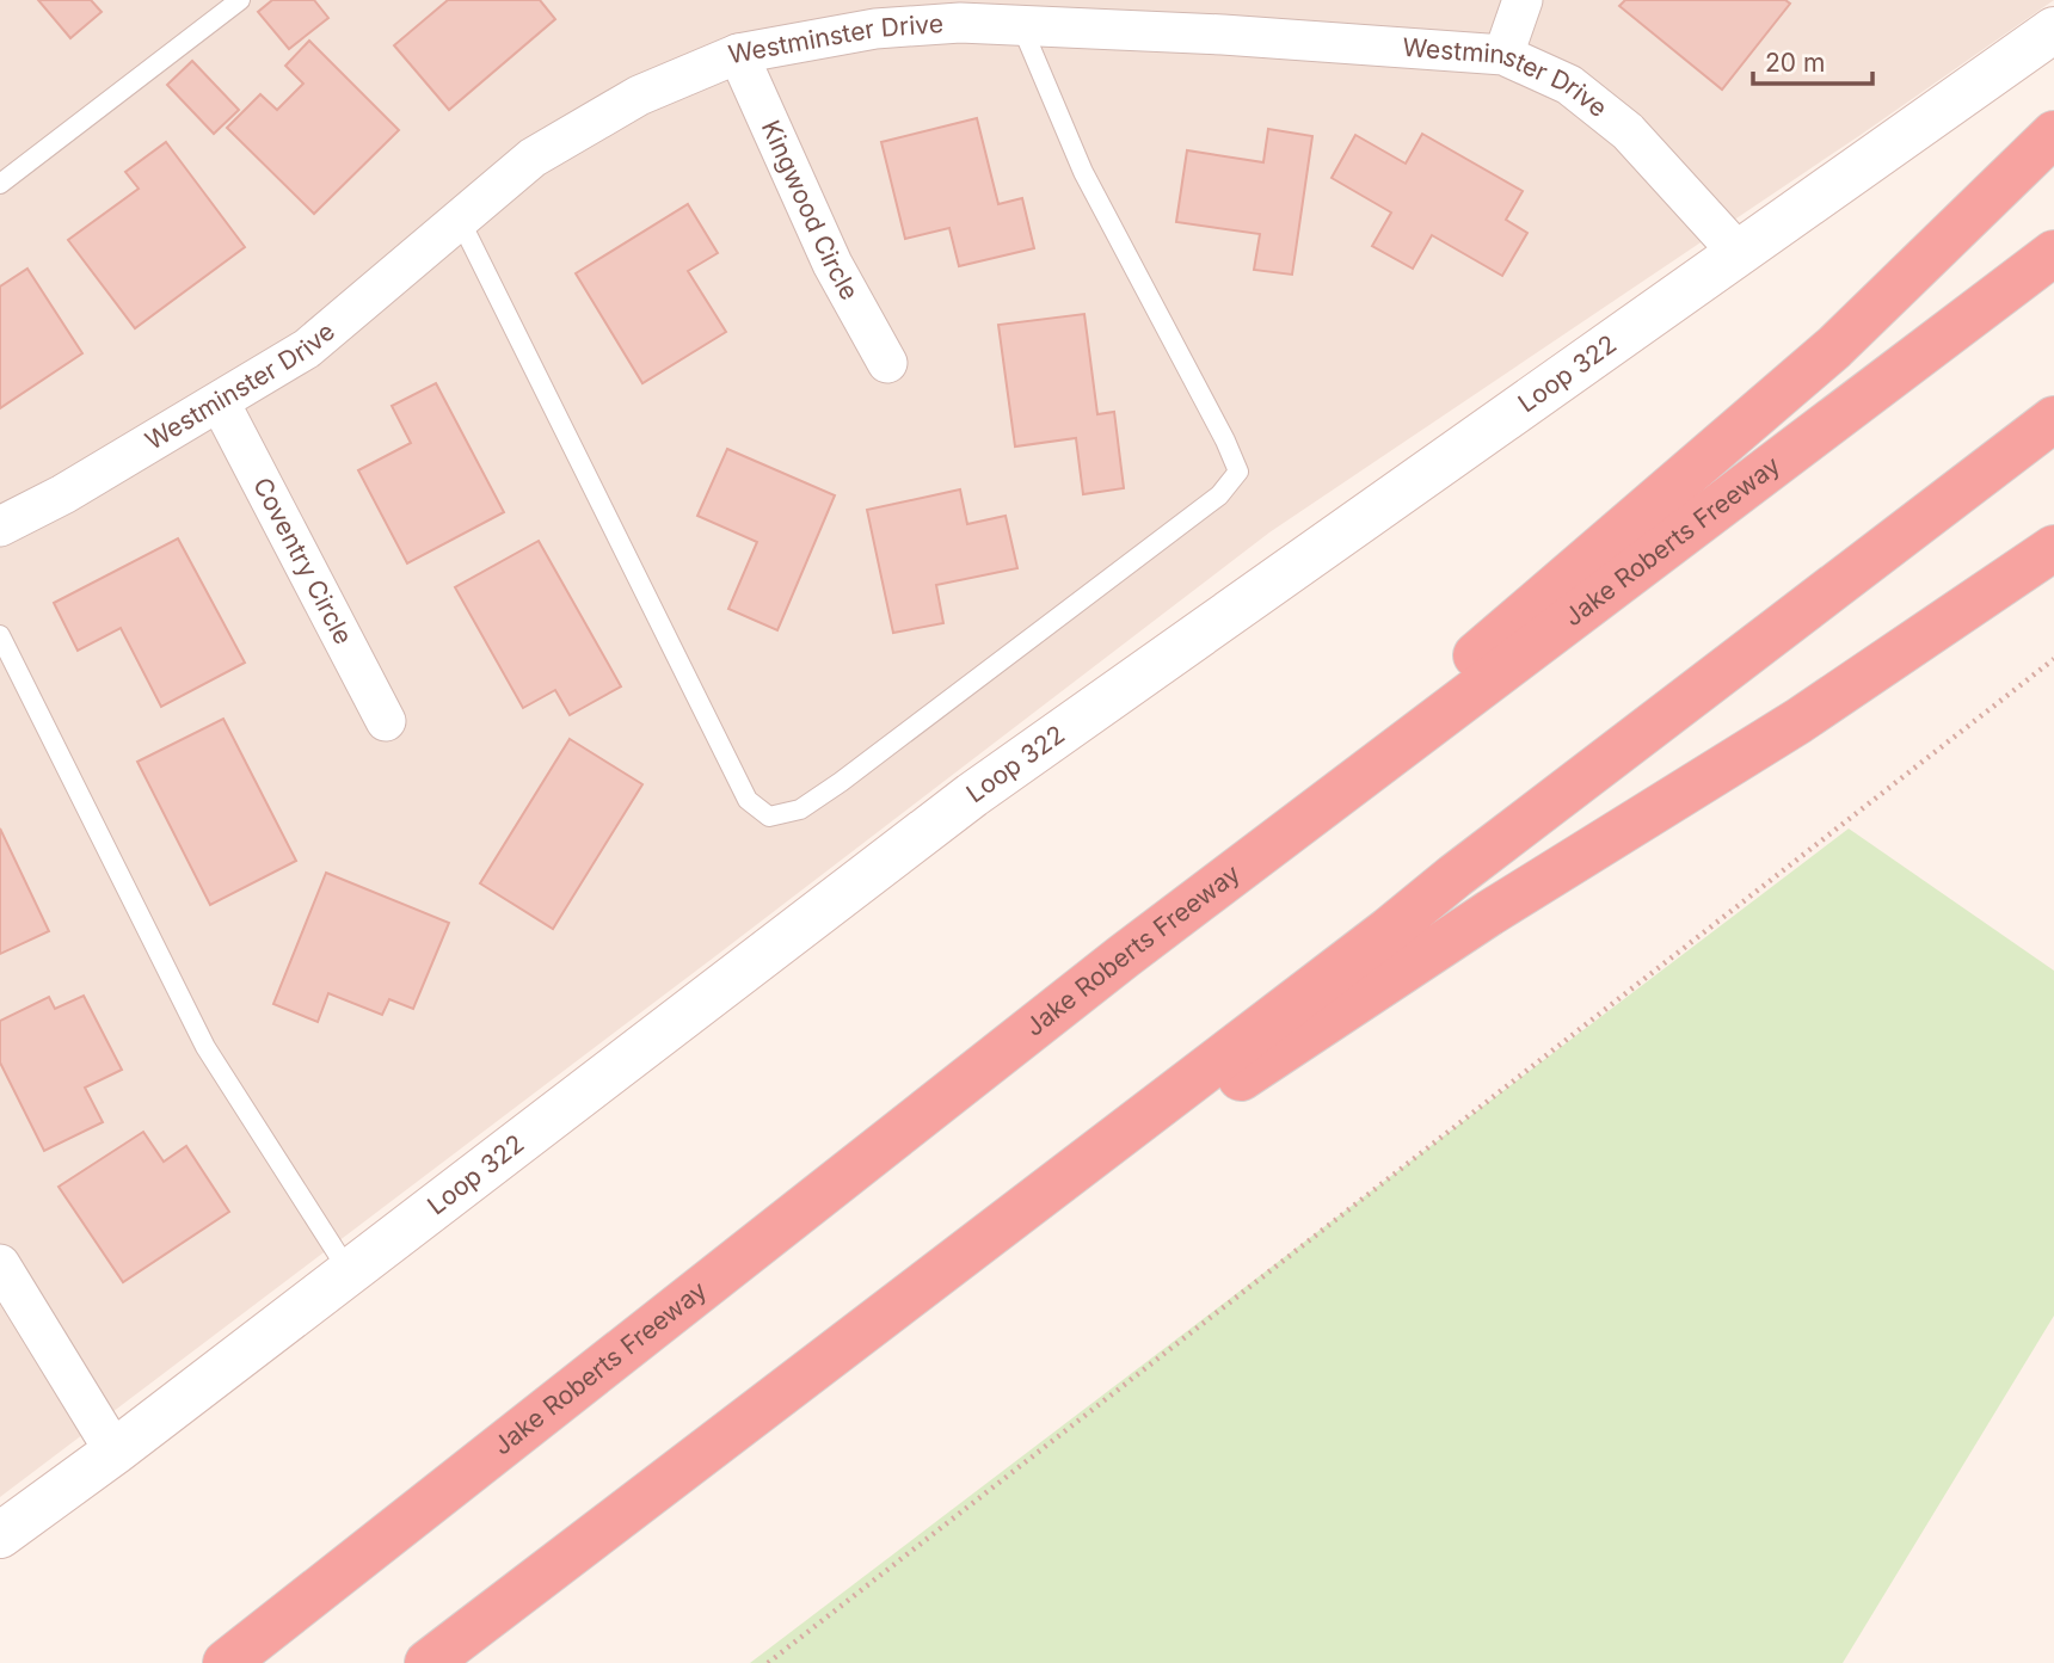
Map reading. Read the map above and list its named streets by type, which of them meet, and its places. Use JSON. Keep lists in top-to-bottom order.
{
  "streets": {
    "highway": ["Jake Roberts Freeway"],
    "main road": ["Loop 322"],
    "street": ["Westminster Drive", "Kingwood Circle", "Coventry Circle"]
  },
  "crossings": [
    ["Westminster Drive", "Kingwood Circle"],
    ["Westminster Drive", "Loop 322"],
    ["Westminster Drive", "Coventry Circle"]
  ],
  "scale_bar": "20 m"
}
